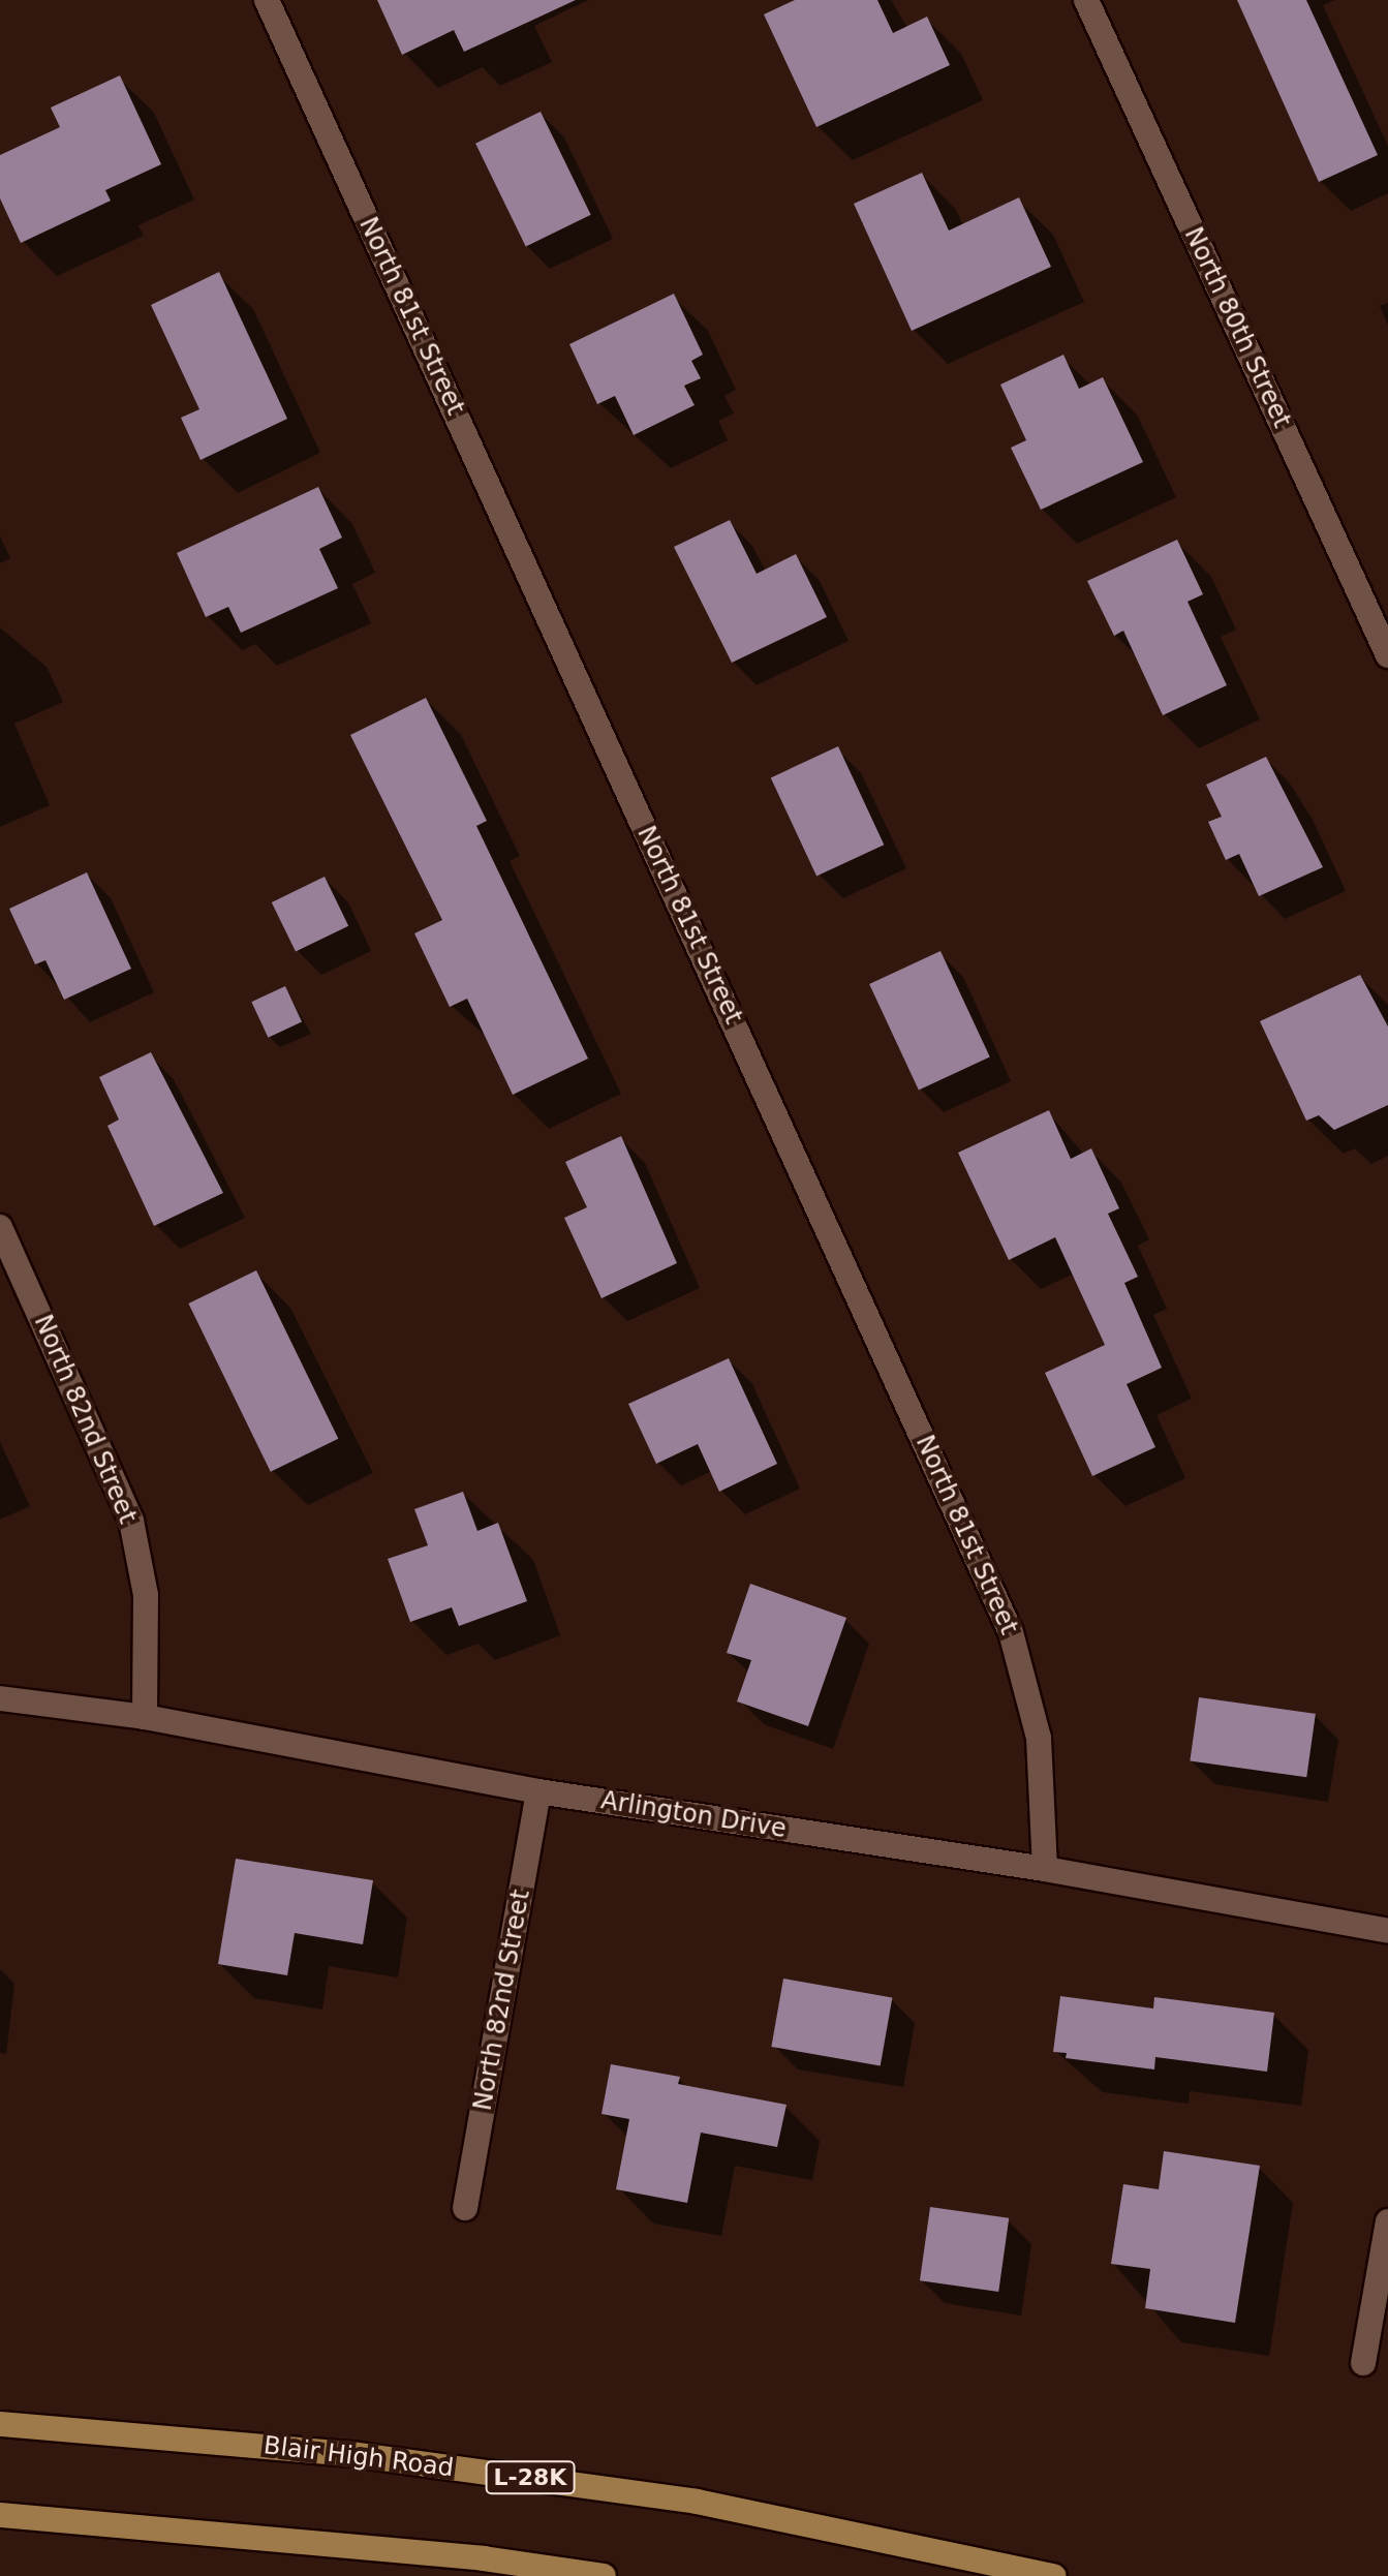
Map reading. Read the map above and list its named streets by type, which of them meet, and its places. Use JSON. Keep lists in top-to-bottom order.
{
  "streets": {
    "main road": ["Blair High Road", "L-28K"],
    "street": [
      "North 81st Street",
      "North 80th Street",
      "North 82nd Street",
      "Arlington Drive"
    ]
  },
  "crossings": [
    ["North 81st Street", "Arlington Drive"],
    ["North 82nd Street", "Arlington Drive"]
  ]
}
